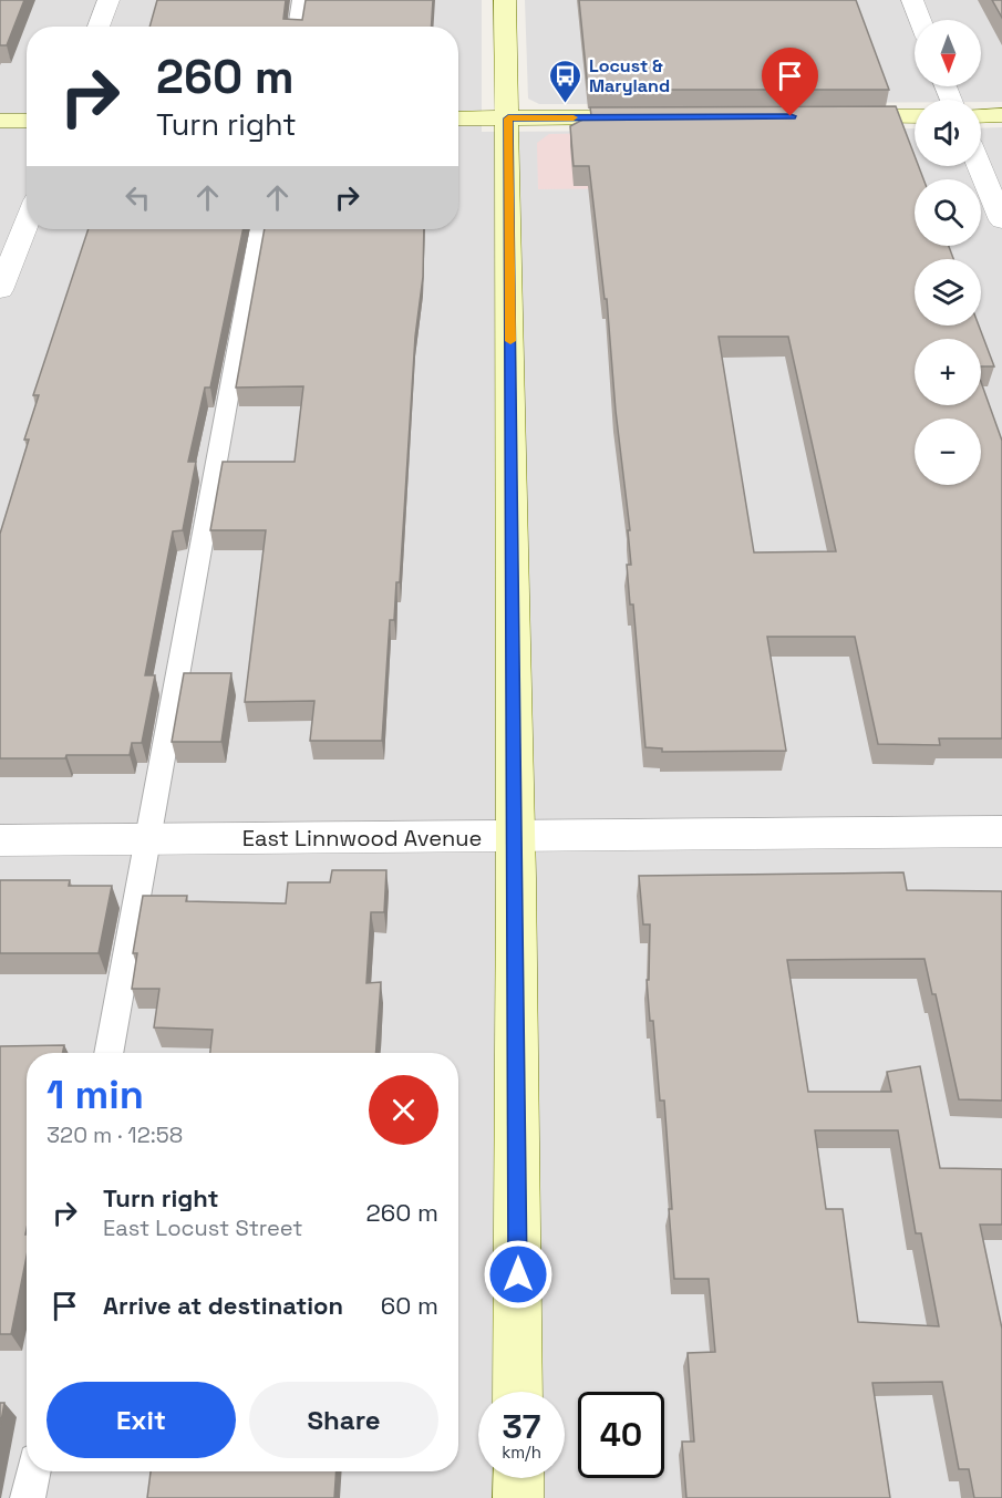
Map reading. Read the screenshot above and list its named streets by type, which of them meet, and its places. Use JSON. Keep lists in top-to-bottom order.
{
  "streets": {
    "street": ["East Linnwood Avenue"]
  },
  "places": {
    "bus stop": ["Locust & Maryland"]
  },
  "north": "bottom",
  "page": {
    "map_buttons": ["+", "−"],
    "turn": ["260 m", "Turn right"],
    "heading": ["1 min", "320 m · 12:58"],
    "list": [
      {
        "name": "Turn right",
        "note": "East Locust Street",
        "value": "260 m"
      },
      {
        "name": "Arrive at destination",
        "value": "60 m"
      }
    ],
    "buttons": ["Exit", "Share"],
    "speed": "37 km/h",
    "limit": "40"
  }
}
